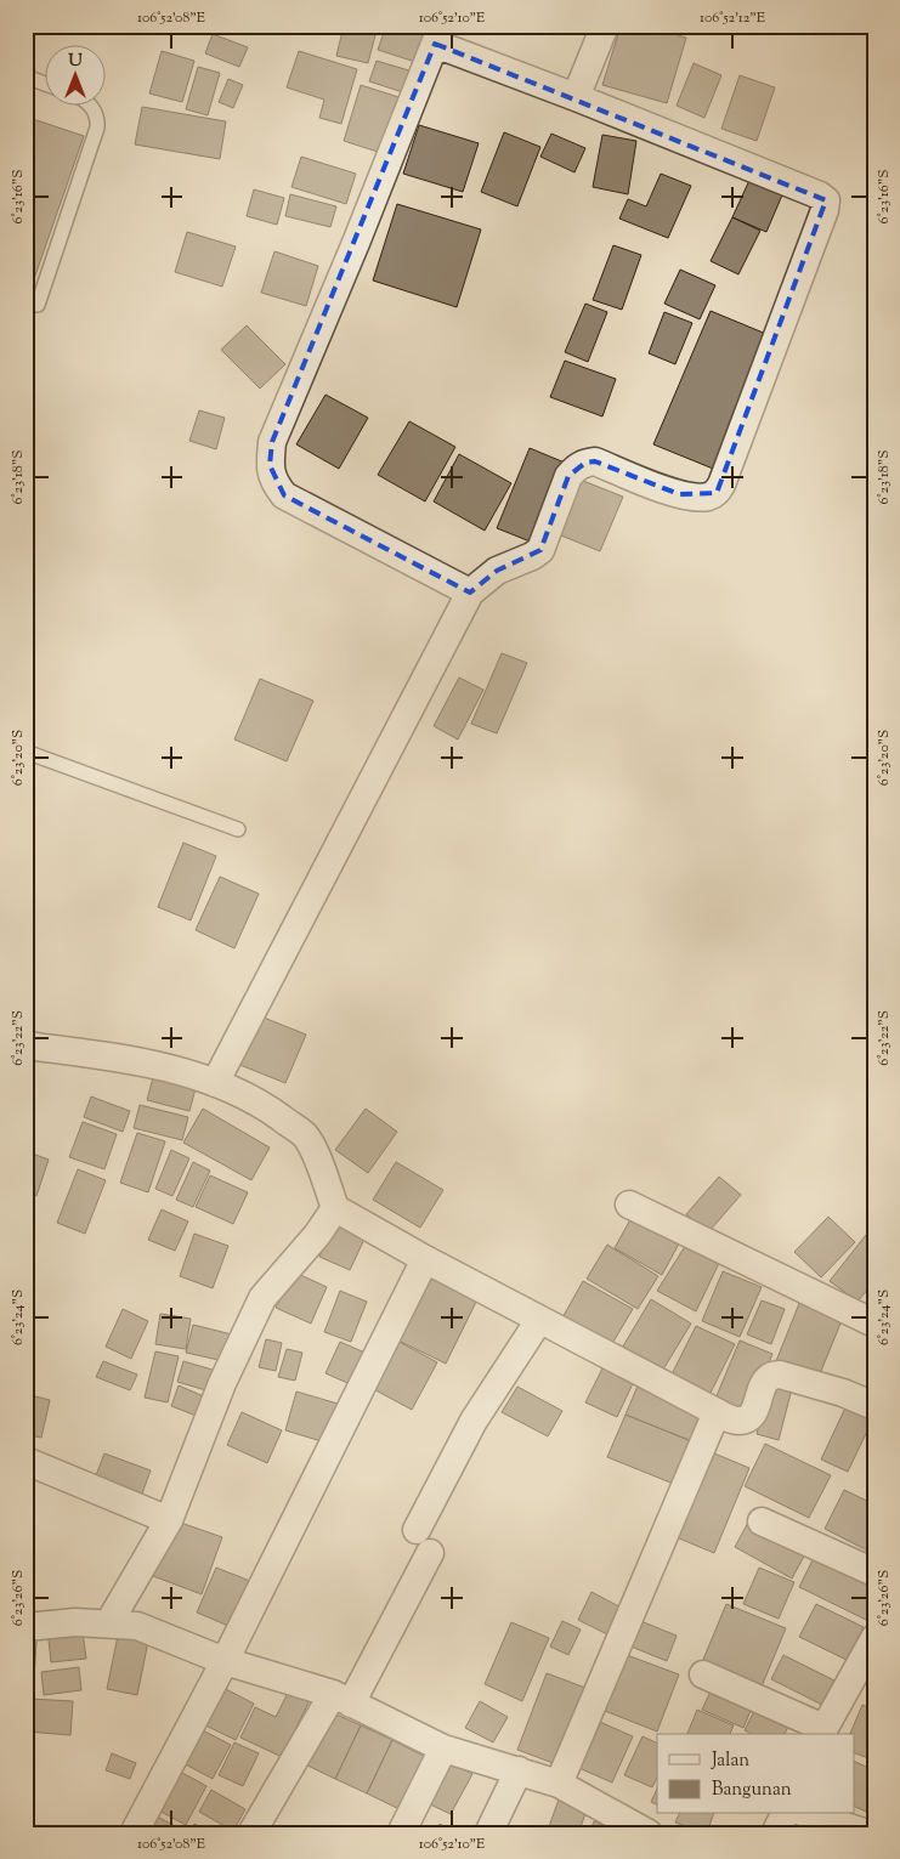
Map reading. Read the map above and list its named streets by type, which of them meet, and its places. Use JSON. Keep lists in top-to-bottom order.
{
  "legend": ["Jalan", "Bangunan"],
  "north": "top",
  "coordinates": [
    "106°52'08\"E",
    "106°52'10\"E",
    "106°52'12\"E",
    "6°23'16\"S",
    "6°23'18\"S",
    "6°23'20\"S",
    "6°23'22\"S",
    "6°23'24\"S",
    "6°23'26\"S"
  ]
}
